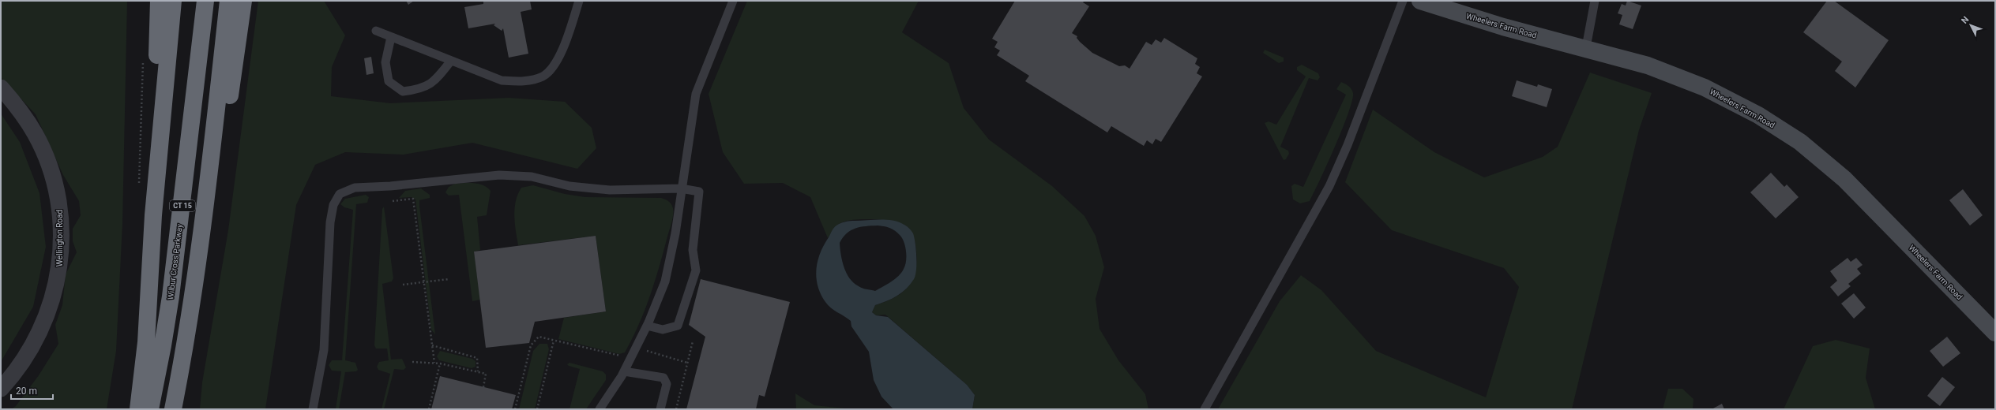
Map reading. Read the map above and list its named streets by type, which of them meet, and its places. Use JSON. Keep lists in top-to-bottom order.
{
  "streets": {
    "highway": ["CT 15", "Wilbur Cross Parkway"],
    "main road": ["Wheelers Farm Road"],
    "street": ["Wellington Road"]
  },
  "scale_bar": "20 m",
  "north": "top left"
}
